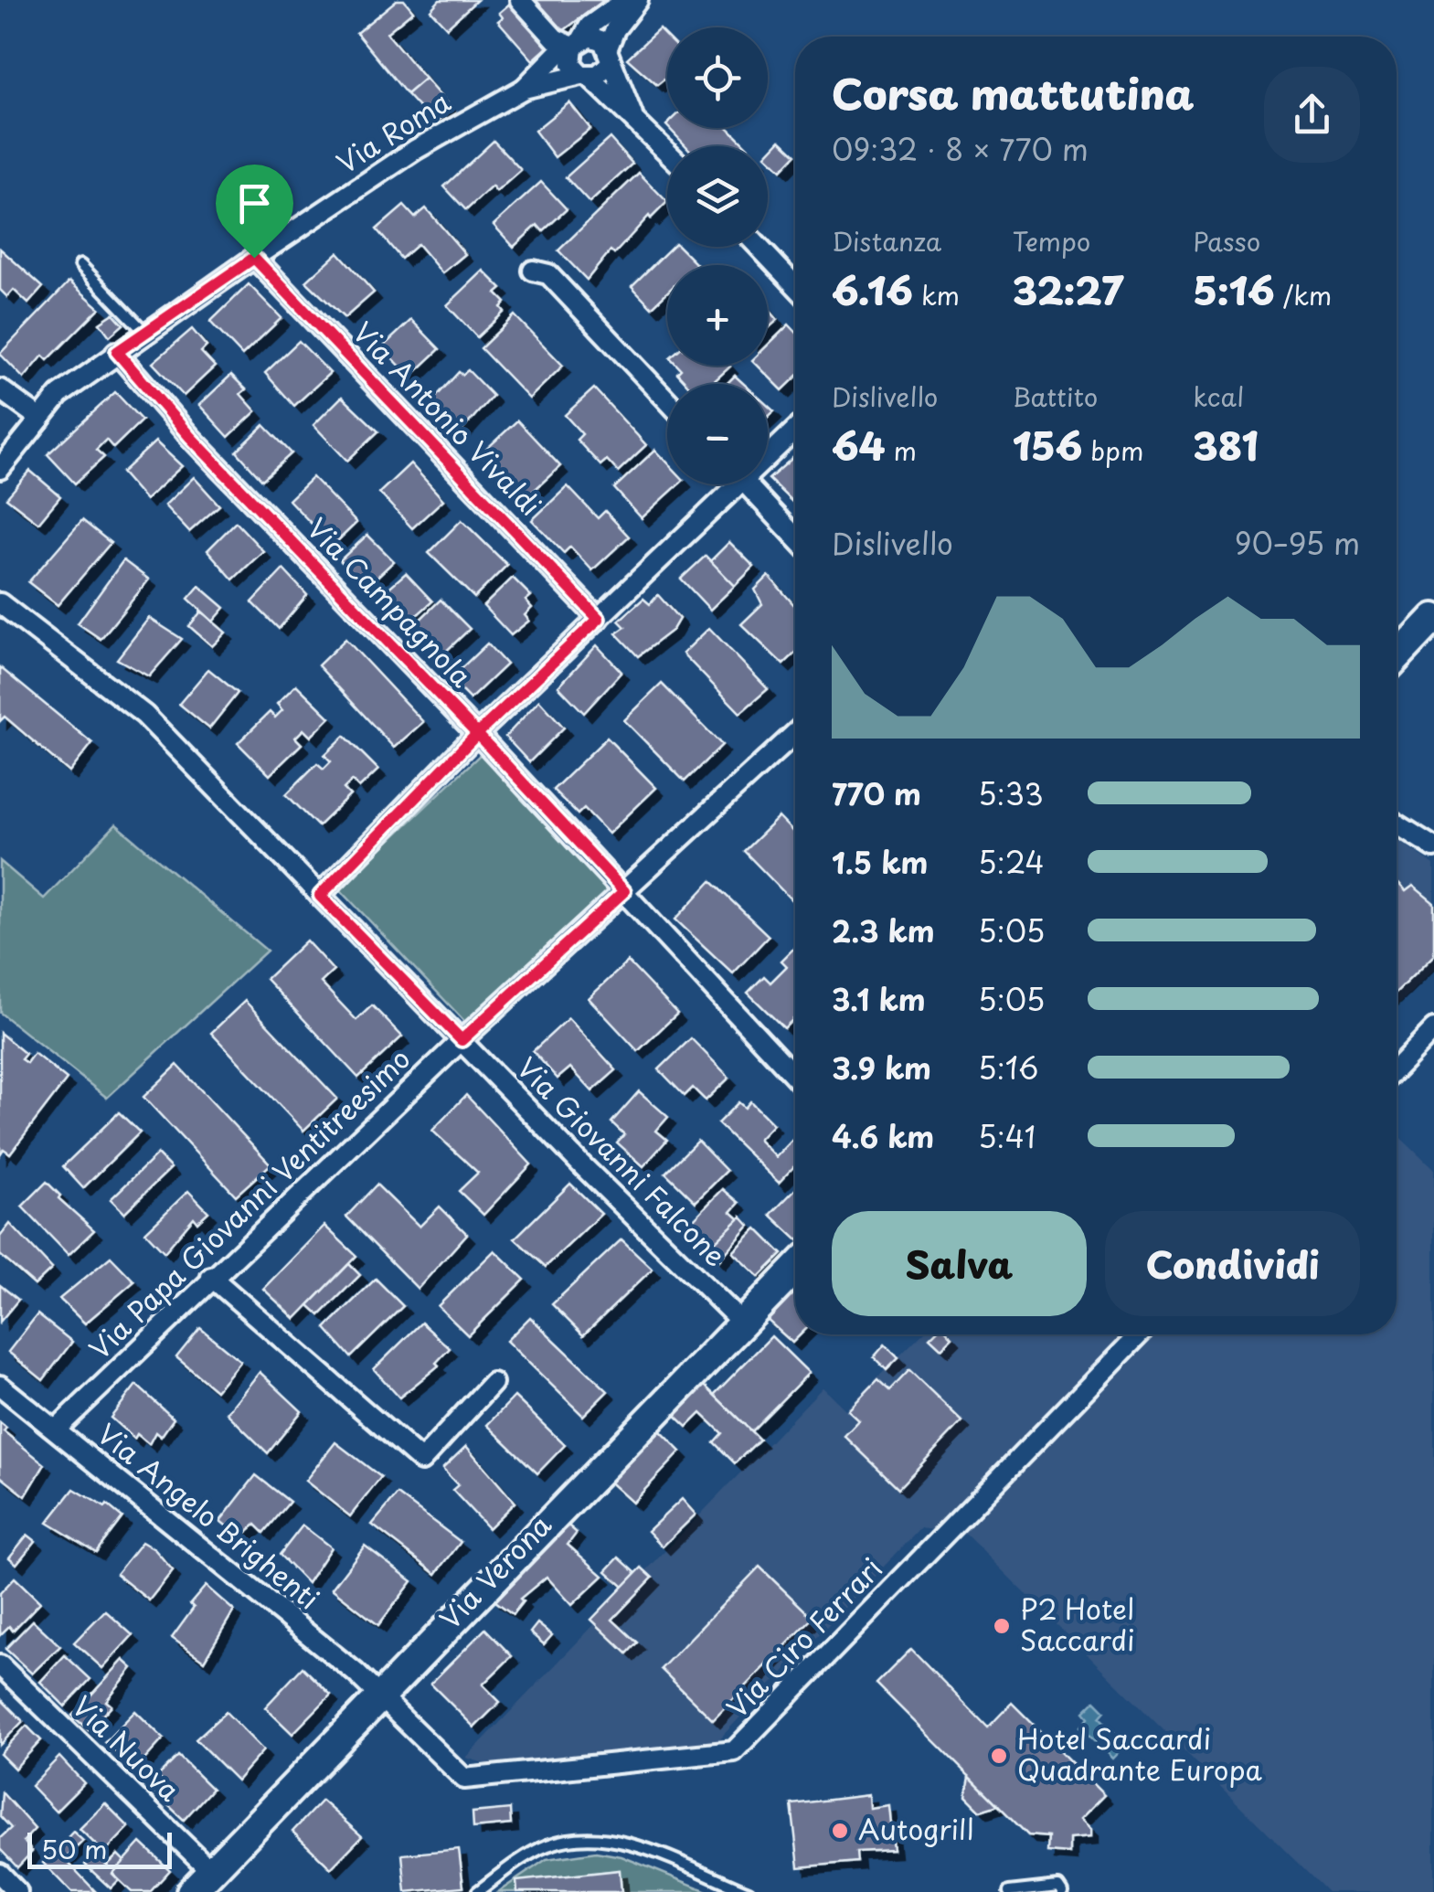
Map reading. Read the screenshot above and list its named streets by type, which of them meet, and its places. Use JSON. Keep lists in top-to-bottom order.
{
  "streets": {
    "street": [
      "Via Roma",
      "Via Antonio Vivaldi",
      "Via Campagnola",
      "Via Giovanni Falcone",
      "Via Papa Giovanni Ventitreesimo",
      "Via Angelo Brighenti",
      "Via Verona",
      "Via Ciro Ferrari",
      "Via Nuova"
    ]
  },
  "crossings": [
    ["Via Roma", "Via Antonio Vivaldi"],
    ["Via Roma", "Via Campagnola"],
    ["Via Campagnola", "Via Papa Giovanni Ventitreesimo"],
    ["Via Giovanni Falcone", "Via Papa Giovanni Ventitreesimo"],
    ["Via Giovanni Falcone", "Via Verona"],
    ["Via Papa Giovanni Ventitreesimo", "Via Angelo Brighenti"],
    ["Via Angelo Brighenti", "Via Verona"],
    ["Via Angelo Brighenti", "Via Ciro Ferrari"],
    ["Via Verona", "Via Ciro Ferrari"],
    ["Via Verona", "Via Nuova"]
  ],
  "places": ["P2 Hotel Saccardi", "Hotel Saccardi Quadrante Europa", "Autogrill"],
  "scale_bar": "50 m",
  "page": {
    "map_buttons": ["+", "−"],
    "heading": ["Corsa mattutina", "09:32 · 8 × 770 m"],
    "stats": [
      ["Distanza", "6.16 km"],
      ["Tempo", "32:27"],
      ["Passo", "5:16 /km"],
      ["Dislivello", "64 m"],
      ["Battito", "156 bpm"],
      ["kcal", "381"]
    ],
    "chart": ["Dislivello", "90–95 m"],
    "list": [
      {
        "name": "770 m",
        "note": "5:33"
      },
      {
        "name": "1.5 km",
        "note": "5:24"
      },
      {
        "name": "2.3 km",
        "note": "5:05"
      },
      {
        "name": "3.1 km",
        "note": "5:05"
      },
      {
        "name": "3.9 km",
        "note": "5:16"
      },
      {
        "name": "4.6 km",
        "note": "5:41"
      }
    ],
    "buttons": ["Salva", "Condividi"],
    "scale": "50 m"
  }
}
